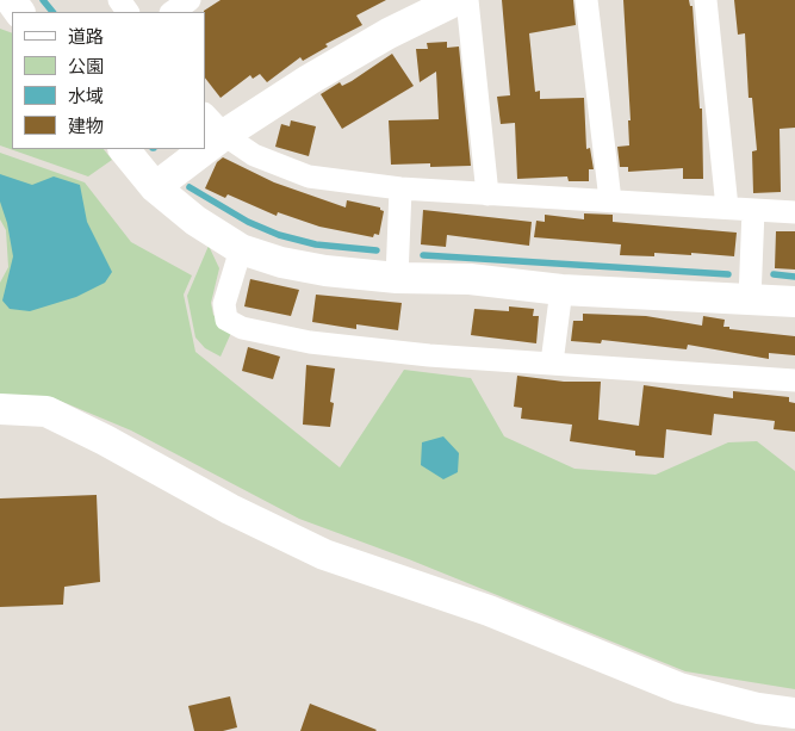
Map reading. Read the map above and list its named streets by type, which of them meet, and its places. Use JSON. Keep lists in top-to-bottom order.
{
  "legend": [
    "道路",
    "公園",
    "水域",
    "建物"
  ]
}
